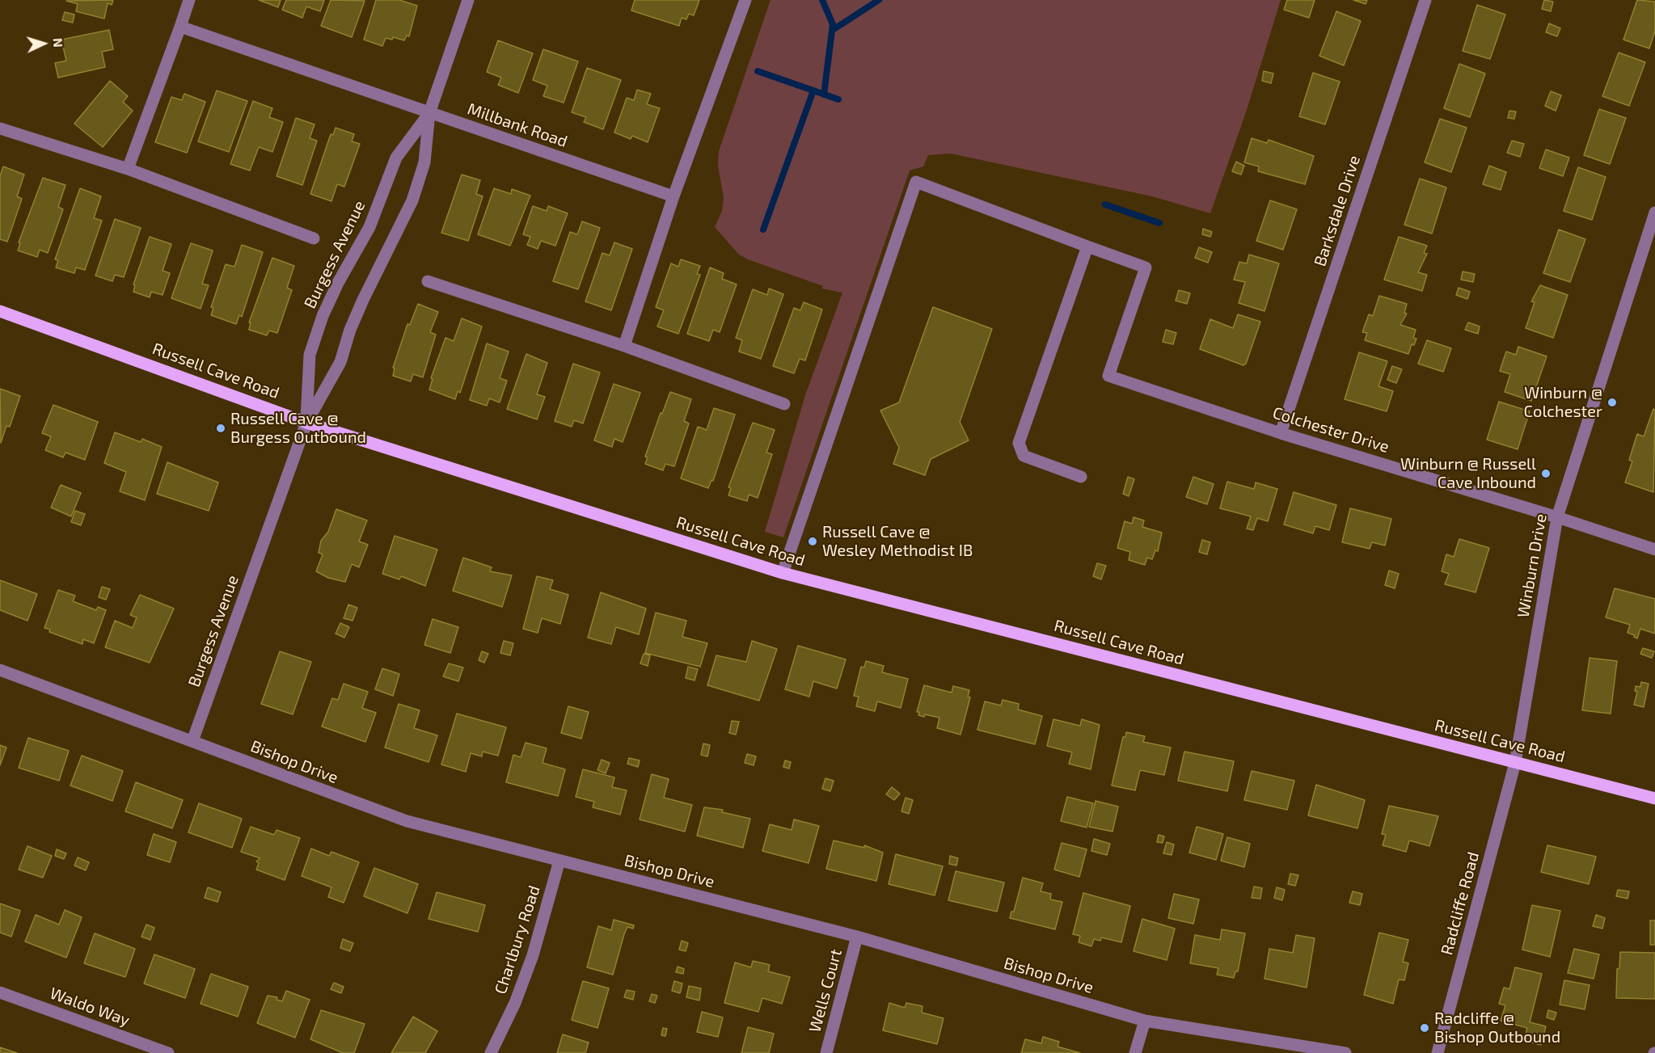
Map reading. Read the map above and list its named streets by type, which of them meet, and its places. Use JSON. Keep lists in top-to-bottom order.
{
  "streets": {
    "main road": ["Russell Cave Road"],
    "street": [
      "Millbank Road",
      "Barksdale Drive",
      "Burgess Avenue",
      "Colchester Drive",
      "Winburn Drive",
      "Bishop Drive",
      "Radcliffe Road",
      "Charlbury Road",
      "Wells Court",
      "Waldo Way"
    ]
  },
  "crossings": [
    ["Millbank Road", "Burgess Avenue"],
    ["Barksdale Drive", "Colchester Drive"],
    ["Burgess Avenue", "Russell Cave Road"],
    ["Burgess Avenue", "Bishop Drive"],
    ["Russell Cave Road", "Winburn Drive"],
    ["Russell Cave Road", "Radcliffe Road"],
    ["Colchester Drive", "Winburn Drive"],
    ["Winburn Drive", "Radcliffe Road"],
    ["Bishop Drive", "Charlbury Road"],
    ["Bishop Drive", "Wells Court"]
  ],
  "places": [
    "Winburn @ Colchester",
    "Russell Cave @ Burgess Outbound",
    "Winburn @ Russell Cave Inbound",
    "Russell Cave @ Wesley Methodist IB",
    "Radcliffe @ Bishop Outbound"
  ],
  "north": "right"
}
